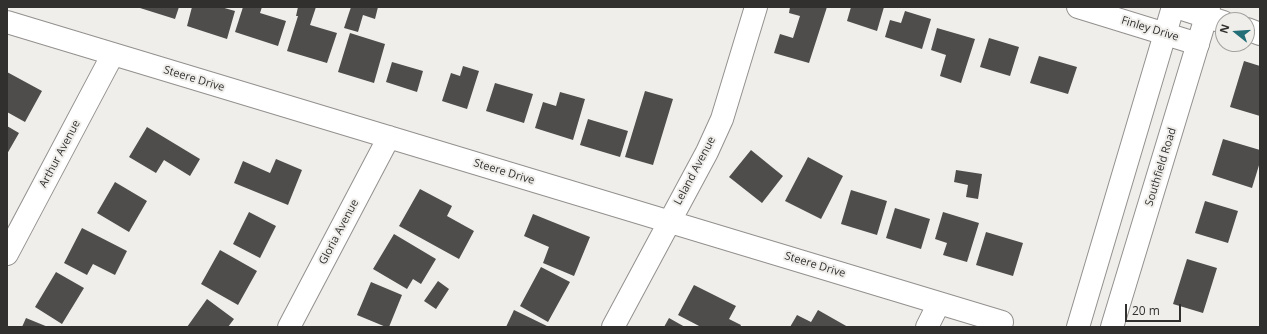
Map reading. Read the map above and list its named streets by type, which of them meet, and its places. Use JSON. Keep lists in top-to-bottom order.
{
  "streets": {
    "street": [
      "Finley Drive",
      "Steere Drive",
      "Arthur Avenue",
      "Southfield Road",
      "Leland Avenue",
      "Gloria Avenue"
    ]
  },
  "crossings": [
    ["Finley Drive", "Southfield Road"],
    ["Steere Drive", "Arthur Avenue"],
    ["Steere Drive", "Leland Avenue"],
    ["Steere Drive", "Gloria Avenue"]
  ],
  "scale_bar": "20 m",
  "north": "left"
}
